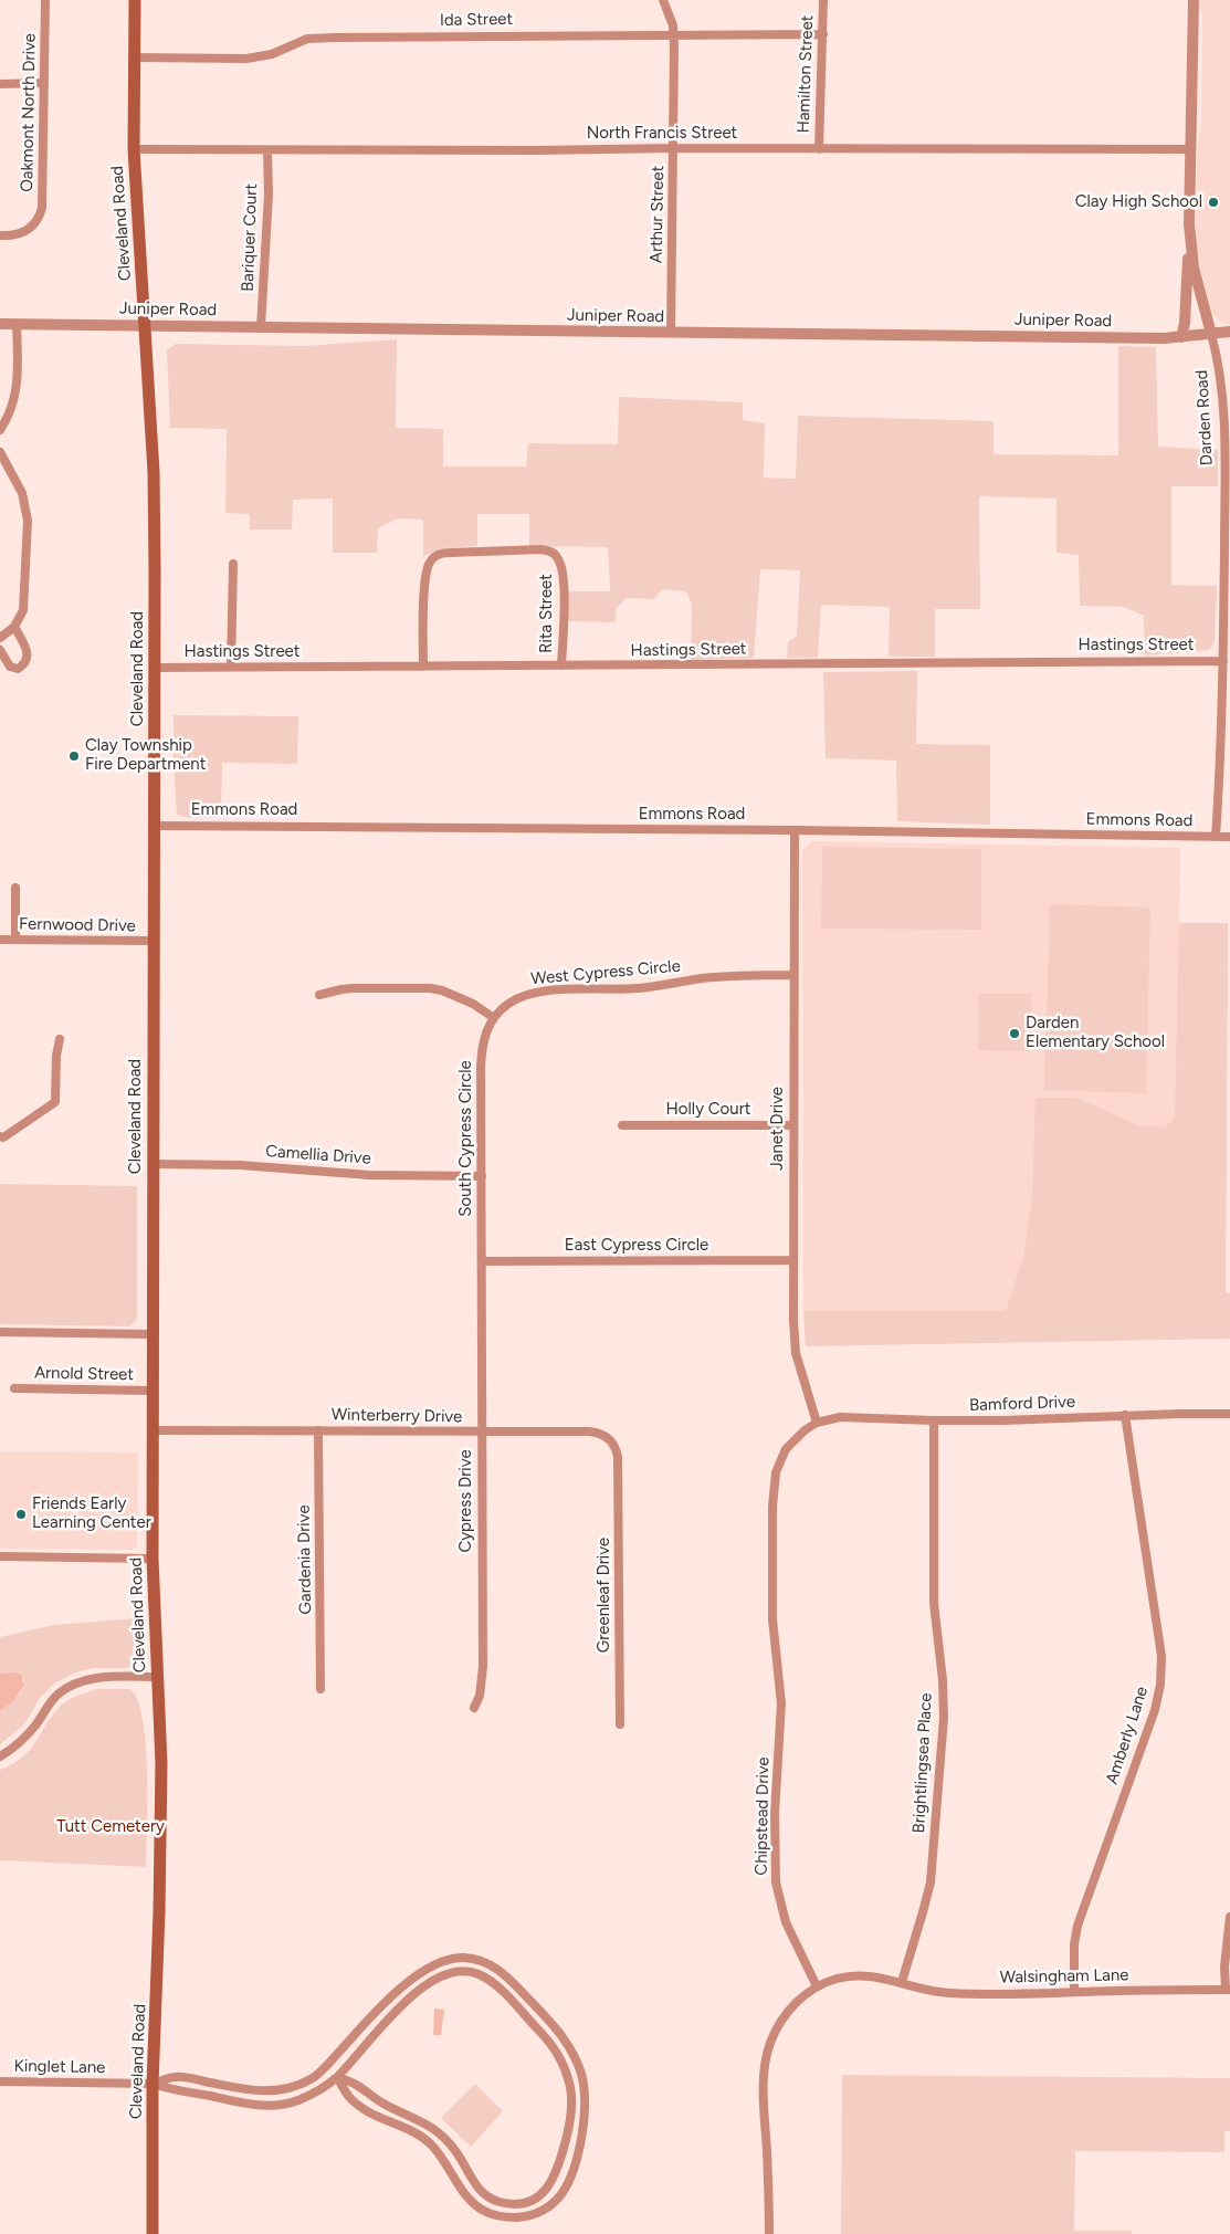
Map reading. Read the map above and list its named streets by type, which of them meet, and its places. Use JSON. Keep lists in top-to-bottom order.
{
  "streets": {
    "main road": ["Cleveland Road"],
    "street": [
      "Ida Street",
      "Hamilton Street",
      "Oakmont North Drive",
      "North Francis Street",
      "Arthur Street",
      "Bariquer Court",
      "Juniper Road",
      "Darden Road",
      "Rita Street",
      "Hastings Street",
      "Emmons Road",
      "Fernwood Drive",
      "West Cypress Circle",
      "Holly Court",
      "Janet Drive",
      "South Cypress Circle",
      "Camellia Drive",
      "East Cypress Circle",
      "Arnold Street",
      "Bamford Drive",
      "Winterberry Drive",
      "Cypress Drive",
      "Gardenia Drive",
      "Greenleaf Drive",
      "Amberly Lane",
      "Brightlingsea Place",
      "Chipstead Drive",
      "Walsingham Lane",
      "Kinglet Lane"
    ]
  },
  "crossings": [
    ["Ida Street", "Hamilton Street"],
    ["Ida Street", "Arthur Street"],
    ["Ida Street", "Cleveland Road"],
    ["Hamilton Street", "North Francis Street"],
    ["North Francis Street", "Arthur Street"],
    ["North Francis Street", "Cleveland Road"],
    ["North Francis Street", "Bariquer Court"],
    ["North Francis Street", "Darden Road"],
    ["Arthur Street", "Juniper Road"],
    ["Cleveland Road", "Juniper Road"],
    ["Cleveland Road", "Hastings Street"],
    ["Cleveland Road", "Emmons Road"],
    ["Cleveland Road", "Fernwood Drive"],
    ["Cleveland Road", "Camellia Drive"],
    ["Cleveland Road", "Arnold Street"],
    ["Cleveland Road", "Winterberry Drive"],
    ["Cleveland Road", "Kinglet Lane"],
    ["Bariquer Court", "Juniper Road"],
    ["Juniper Road", "Darden Road"],
    ["Darden Road", "Hastings Street"],
    ["Darden Road", "Emmons Road"],
    ["Rita Street", "Hastings Street"],
    ["Emmons Road", "Janet Drive"],
    ["West Cypress Circle", "Janet Drive"],
    ["West Cypress Circle", "South Cypress Circle"],
    ["Holly Court", "Janet Drive"],
    ["Janet Drive", "East Cypress Circle"],
    ["Janet Drive", "Bamford Drive"],
    ["Janet Drive", "Chipstead Drive"],
    ["South Cypress Circle", "Camellia Drive"],
    ["South Cypress Circle", "East Cypress Circle"],
    ["South Cypress Circle", "Cypress Drive"],
    ["East Cypress Circle", "Cypress Drive"],
    ["Bamford Drive", "Amberly Lane"],
    ["Bamford Drive", "Brightlingsea Place"],
    ["Bamford Drive", "Chipstead Drive"],
    ["Winterberry Drive", "Cypress Drive"],
    ["Winterberry Drive", "Gardenia Drive"],
    ["Winterberry Drive", "Greenleaf Drive"],
    ["Amberly Lane", "Walsingham Lane"],
    ["Brightlingsea Place", "Walsingham Lane"]
  ],
  "parks": ["Tutt Cemetery"],
  "places": [
    "Clay High School",
    "Clay Township Fire Department",
    "Darden Elementary School",
    "Friends Early Learning Center"
  ]
}
